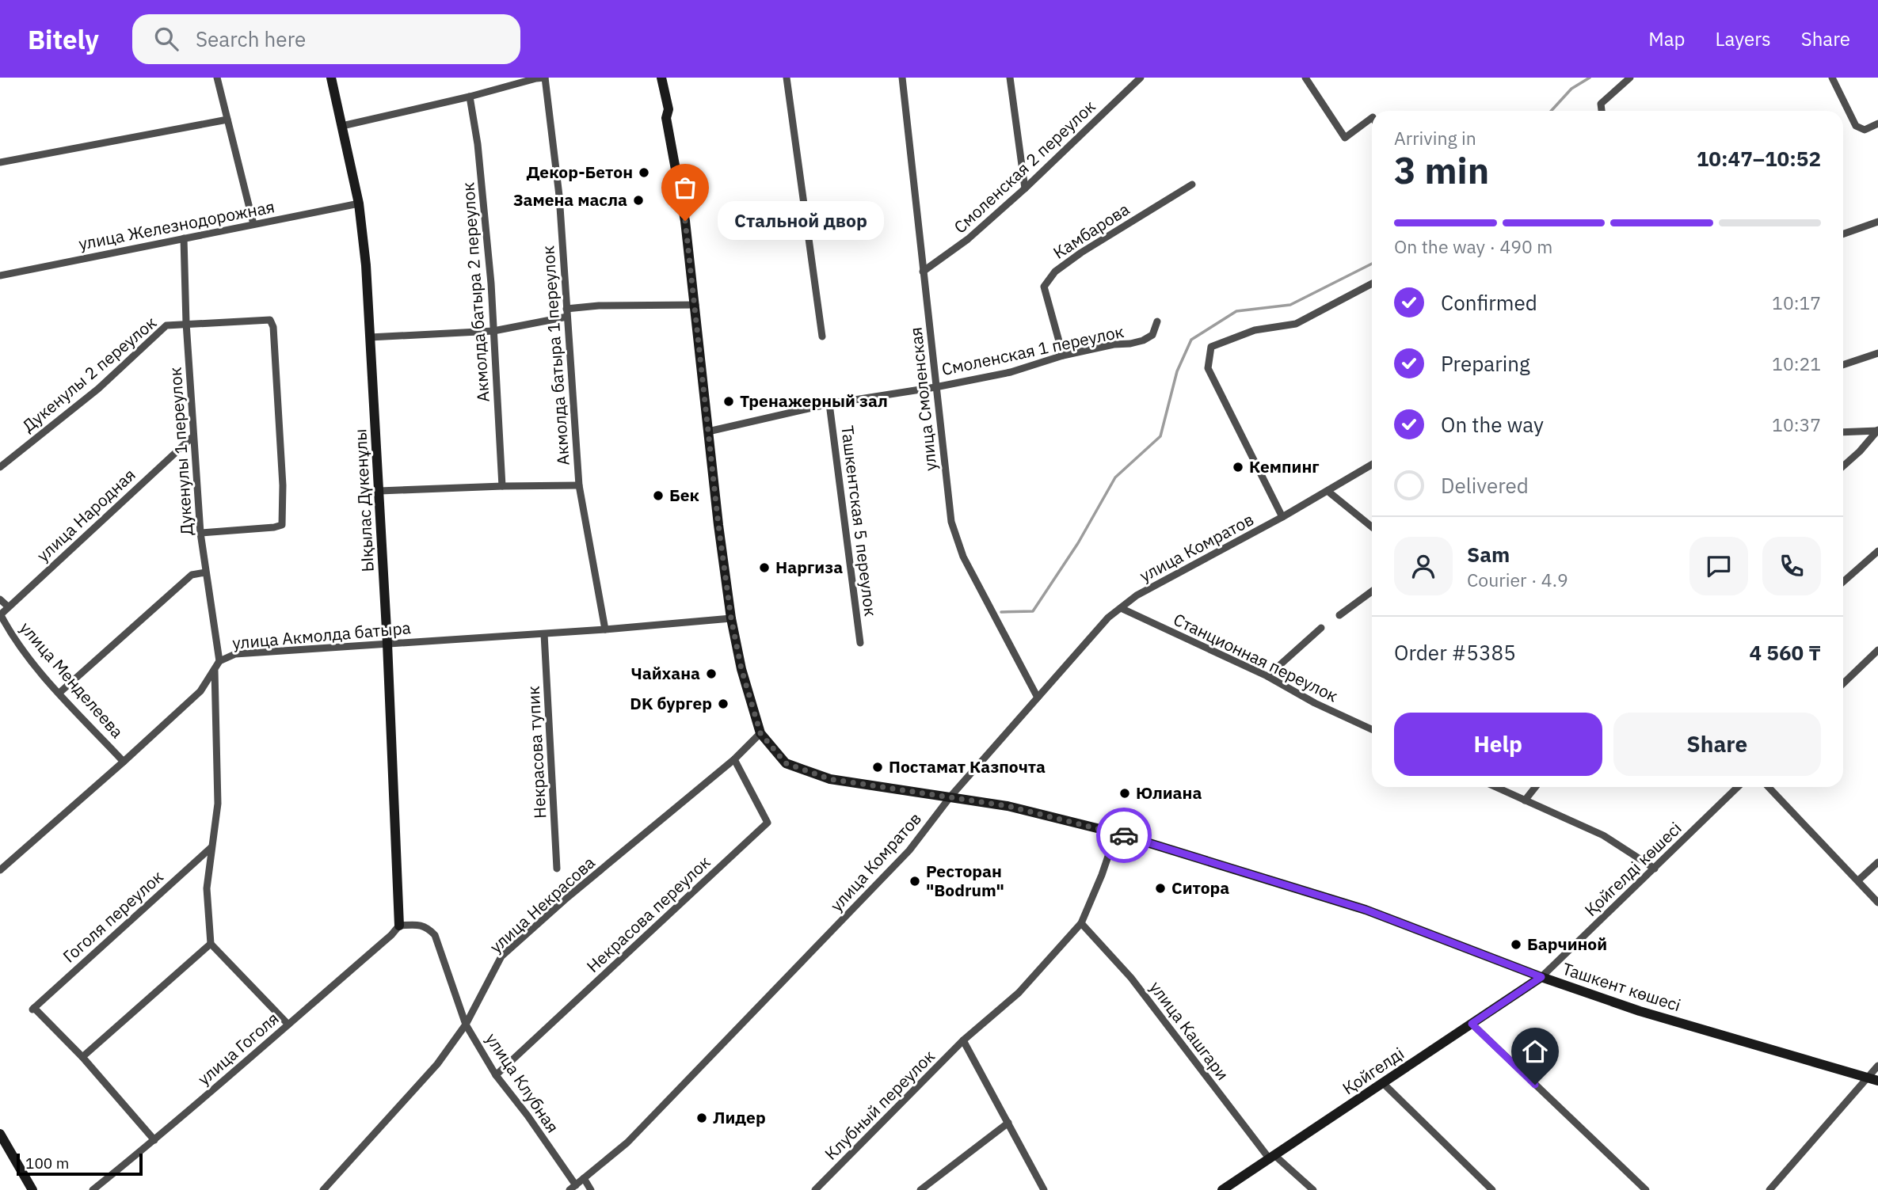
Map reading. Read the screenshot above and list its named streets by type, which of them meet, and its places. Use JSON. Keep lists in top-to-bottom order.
{
  "streets": {
    "main road": ["Ықылас Дүкенұлы", "Ташкент көшесі", "Қойгелді"],
    "street": [
      "Смоленская 2 переулок",
      "улица Железнодорожная",
      "Камбарова",
      "Акмолда батыра 2 переулок",
      "Смоленская 1 переулок",
      "Акмолда батыра 1 переулок",
      "Дукенулы 2 переулок",
      "улица Смоленская",
      "Дукенулы 1 переулок",
      "улица Народная",
      "Ташкентская 5 переулок",
      "улица Комратов",
      "улица Акмолда батыра",
      "Станционная переулок",
      "улица Менделеева",
      "Некрасова тупик",
      "Қойгелді көшесі",
      "улица Некрасова",
      "Некрасова переулок",
      "Гоголя переулок",
      "улица Кашгари",
      "улица Гоголя",
      "улица Клубная",
      "Клубный переулок"
    ]
  },
  "crossings": [
    ["Смоленская 2 переулок", "улица Смоленская"],
    ["улица Железнодорожная", "Дукенулы 1 переулок"],
    ["улица Железнодорожная", "Ықылас Дүкенұлы"],
    ["Камбарова", "Смоленская 1 переулок"],
    ["Акмолда батыра 2 переулок", "Акмолда батыра 1 переулок"],
    ["Смоленская 1 переулок", "улица Смоленская"],
    ["Смоленская 1 переулок", "Ташкентская 5 переулок"],
    ["Смоленская 1 переулок", "Ташкент көшесі"],
    ["Акмолда батыра 1 переулок", "Ықылас Дүкенұлы"],
    ["Акмолда батыра 1 переулок", "улица Акмолда батыра"],
    ["Дукенулы 2 переулок", "Дукенулы 1 переулок"],
    ["улица Смоленская", "улица Комратов"],
    ["Дукенулы 1 переулок", "улица Народная"],
    ["Дукенулы 1 переулок", "улица Акмолда батыра"],
    ["Ықылас Дүкенұлы", "улица Акмолда батыра"],
    ["Ықылас Дүкенұлы", "улица Гоголя"],
    ["Ықылас Дүкенұлы", "улица Клубная"],
    ["улица Народная", "улица Менделеева"],
    ["улица Комратов", "Станционная переулок"],
    ["улица Комратов", "Ташкент көшесі"],
    ["улица Комратов", "улица Клубная"],
    ["улица Акмолда батыра", "улица Менделеева"],
    ["улица Акмолда батыра", "Некрасова тупик"],
    ["улица Акмолда батыра", "Ташкент көшесі"],
    ["Қойгелді көшесі", "Ташкент көшесі"],
    ["Қойгелді көшесі", "Қойгелді"],
    ["улица Некрасова", "Некрасова переулок"],
    ["улица Некрасова", "Ташкент көшесі"],
    ["улица Некрасова", "улица Клубная"],
    ["Некрасова переулок", "улица Клубная"],
    ["Гоголя переулок", "улица Гоголя"],
    ["Ташкент көшесі", "Қойгелді"],
    ["Ташкент көшесі", "Клубный переулок"],
    ["улица Кашгари", "Қойгелді"],
    ["улица Кашгари", "Клубный переулок"],
    ["улица Гоголя", "улица Клубная"]
  ],
  "places": [
    "Декор-Бетон",
    "Замена масла",
    "Стальной двор",
    "Тренажерный зал",
    "Кемпинг",
    "Бек",
    "Наргиза",
    "Чайхана",
    "DK бургер",
    "Постамат Казпочта",
    "Юлиана",
    "Ресторан \"Bodrum\"",
    "Ситора",
    "Барчиной",
    "Лидер"
  ],
  "scale_bar": "100 m",
  "page": {
    "header": "Bitely",
    "search": "Search here",
    "nav": ["Map", "Layers", "Share"],
    "heading": ["3 min", "Arriving in", "10:47–10:52"],
    "panel": [
      "Sam",
      "Courier · 4.9",
      "Order #5385",
      "4 560 ₸"
    ],
    "bubble": "Стальной двор",
    "bar": "On the way · 490 m",
    "list": [
      ["Confirmed", "10:17"],
      ["Preparing", "10:21"],
      ["On the way", "10:37"],
      "Delivered"
    ],
    "buttons": ["Help", "Share"],
    "scale": "100 m"
  }
}
